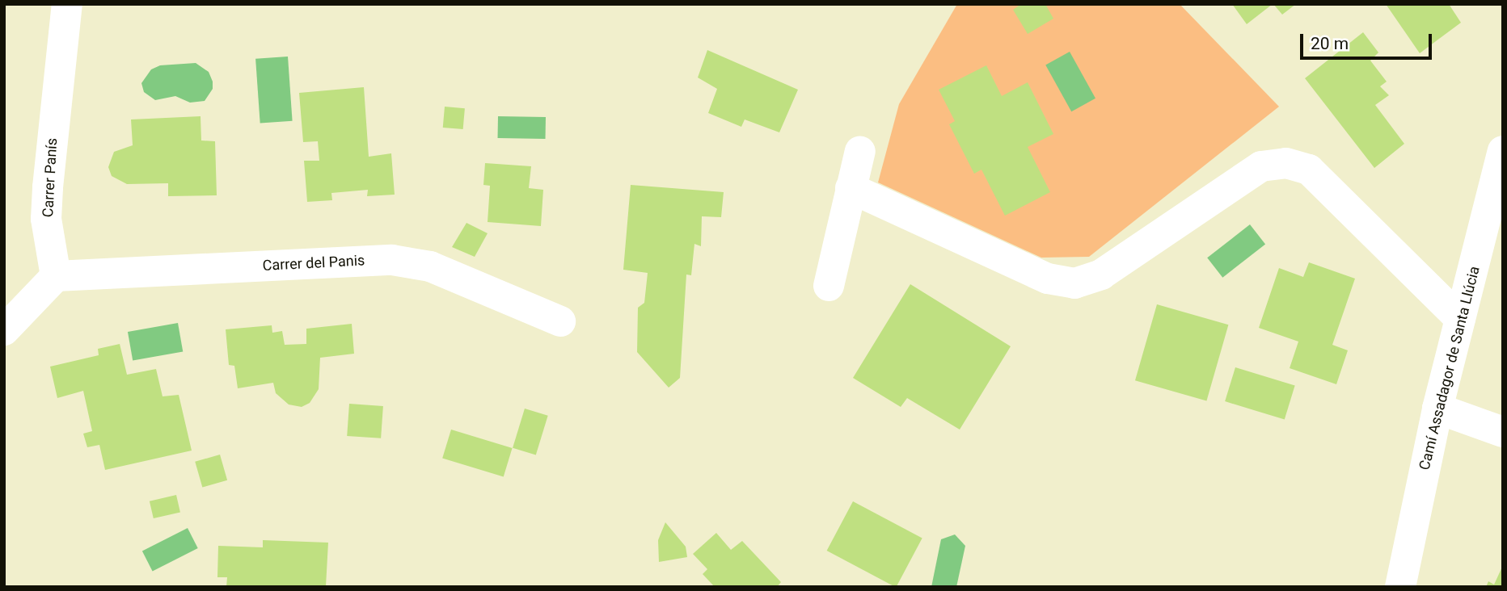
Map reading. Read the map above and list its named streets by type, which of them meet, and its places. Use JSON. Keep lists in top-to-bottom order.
{
  "streets": {
    "street": ["Carrer Panís", "Carrer del Panis", "Camí Assadagor de Santa Llúcia"]
  },
  "crossings": [
    ["Carrer Panís", "Carrer del Panis"]
  ],
  "scale_bar": "20 m"
}
